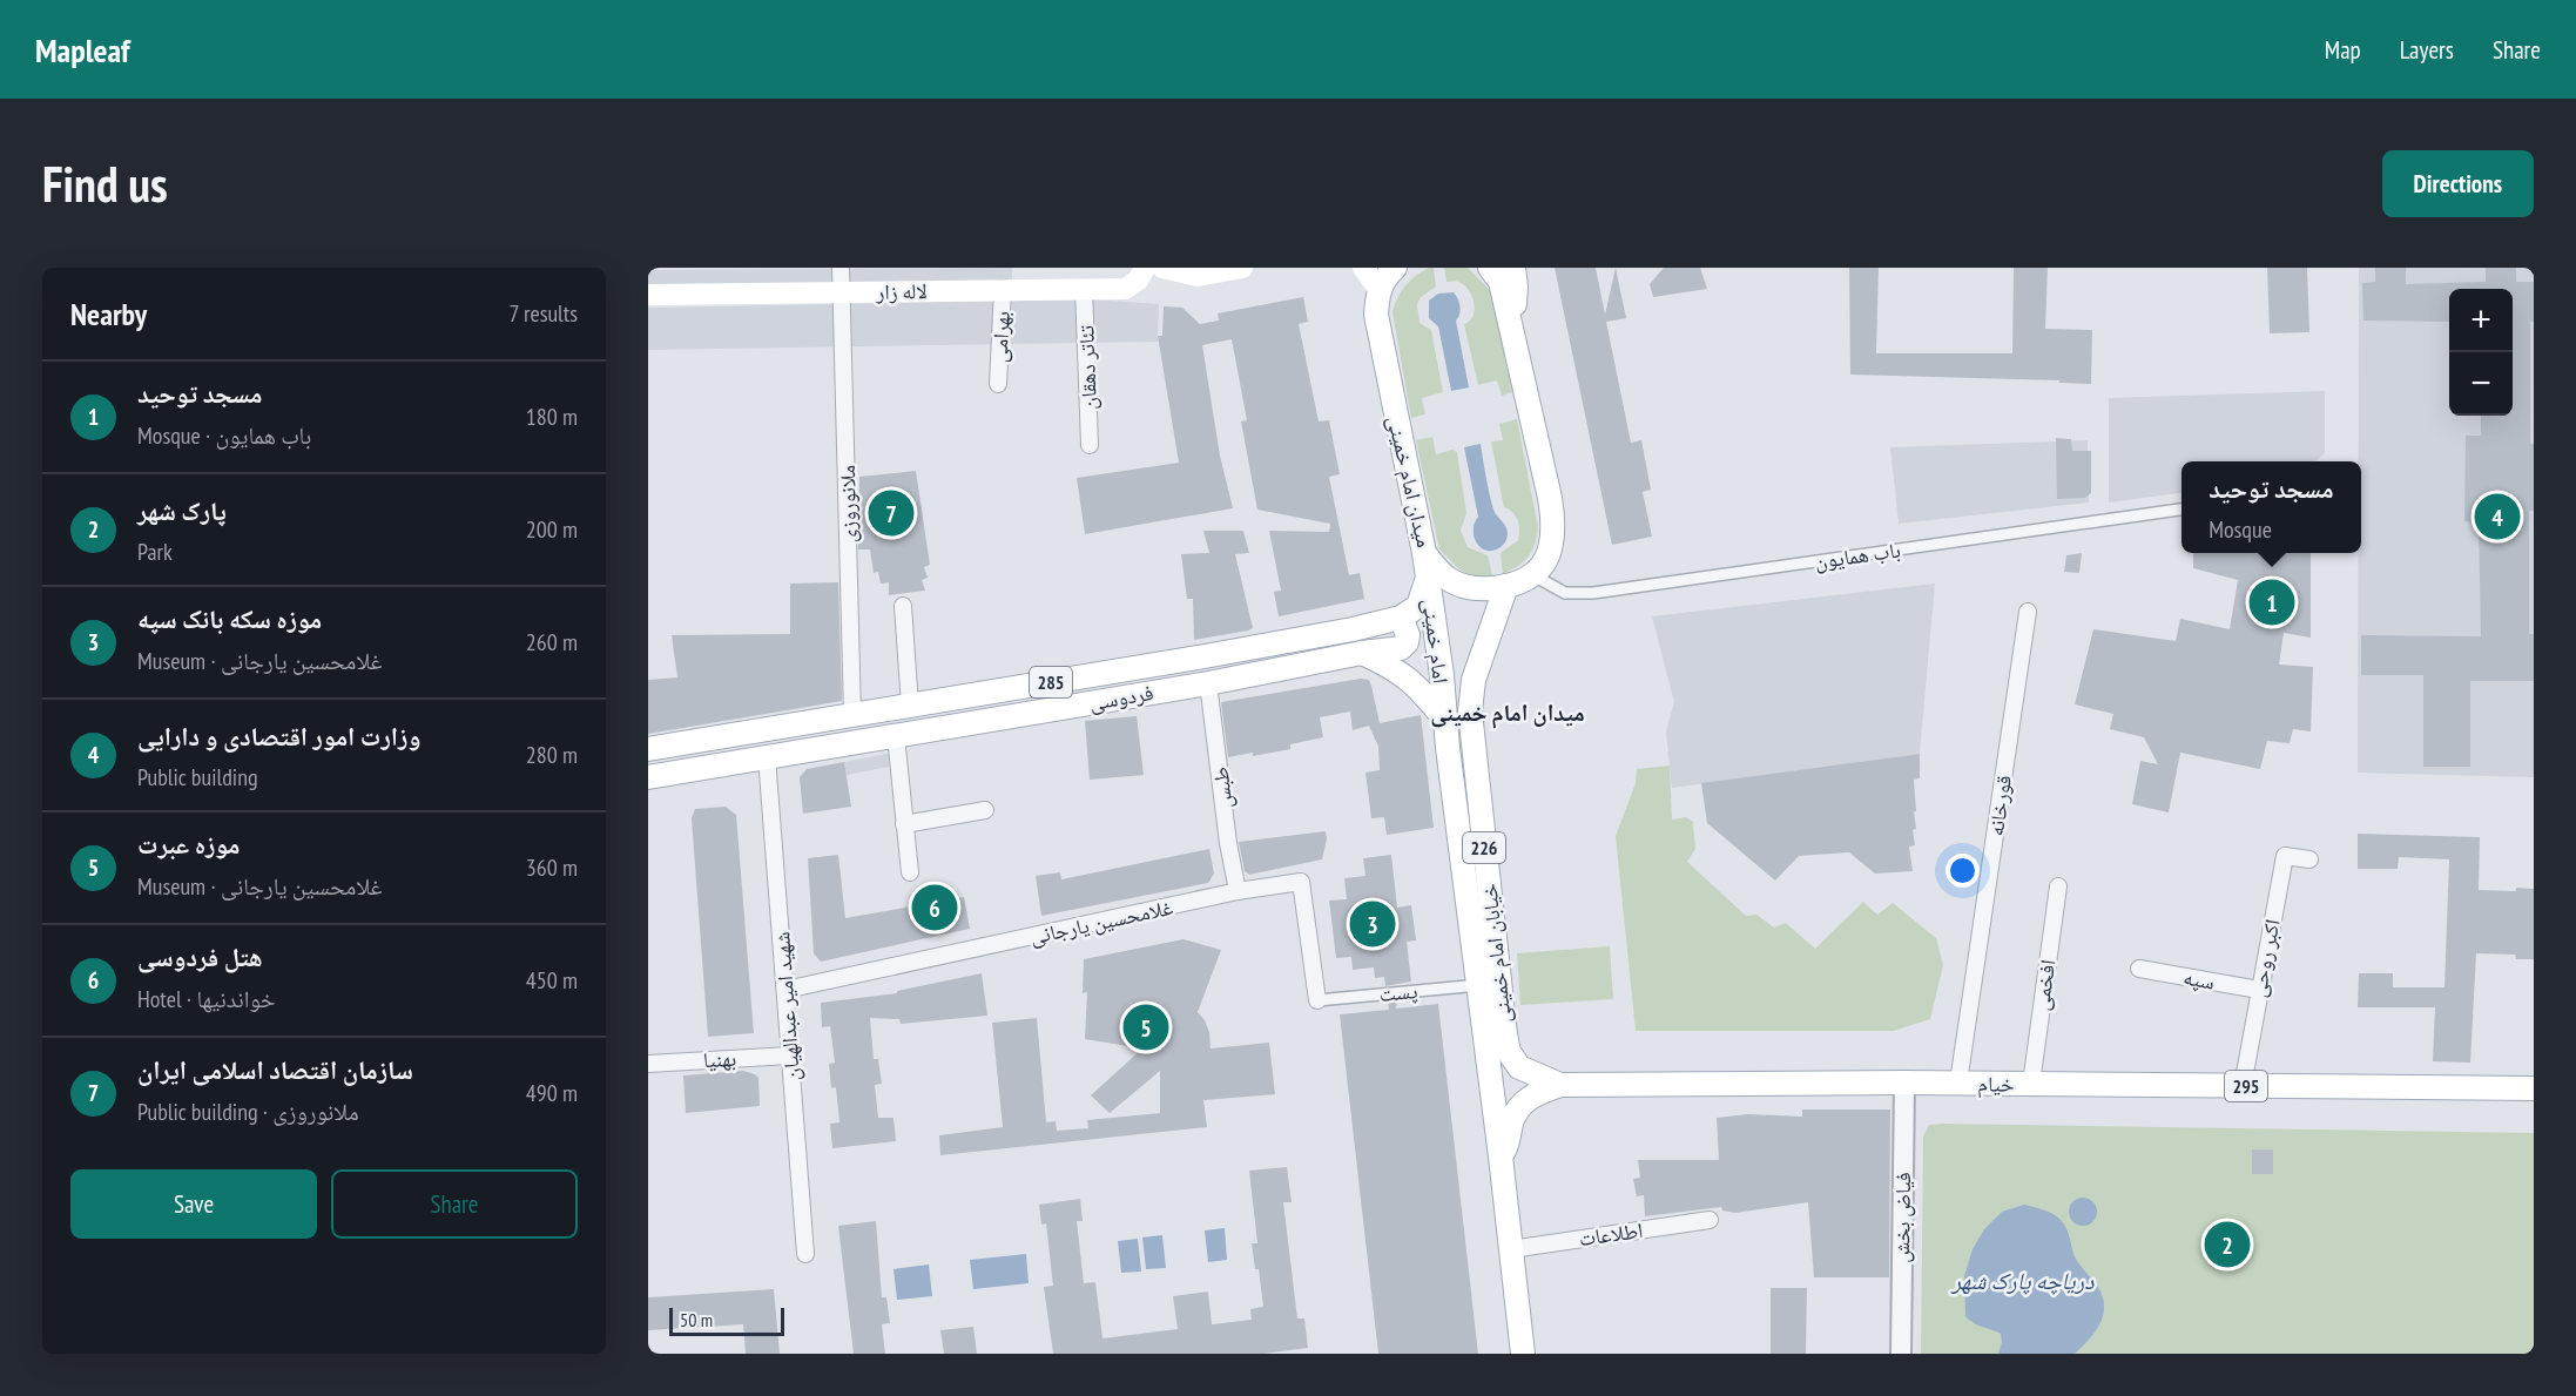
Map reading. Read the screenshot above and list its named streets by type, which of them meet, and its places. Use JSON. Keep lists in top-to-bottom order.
{
  "streets": {
    "main road": [
      "لاله زار",
      "میدان امام خمینی",
      "امام خمینی",
      "285",
      "فردوسی",
      "226",
      "خیابان امام خمینی",
      "خیام",
      "295"
    ],
    "street": [
      "بهرامی",
      "تئاتر دهقان",
      "ملانوروزی",
      "باب همایون",
      "طبس",
      "قورخانه",
      "غلامحسین یارجانی",
      "اکبر روحی",
      "سپه",
      "افخمی",
      "پست",
      "شهید امیر عبدالهیان",
      "بهنیا",
      "فیاض بخش",
      "اطلاعات"
    ]
  },
  "crossings": [
    ["لاله زار", "بهرامی"],
    ["لاله زار", "تئاتر دهقان"],
    ["لاله زار", "ملانوروزی"],
    ["میدان امام خمینی", "باب همایون"],
    ["میدان امام خمینی", "امام خمینی"],
    ["میدان امام خمینی", "خیابان امام خمینی"],
    ["ملانوروزی", "فردوسی"],
    ["امام خمینی", "خیابان امام خمینی"],
    ["فردوسی", "طبس"],
    ["فردوسی", "شهید امیر عبدالهیان"],
    ["طبس", "غلامحسین یارجانی"],
    ["قورخانه", "خیام"],
    ["غلامحسین یارجانی", "پست"],
    ["غلامحسین یارجانی", "شهید امیر عبدالهیان"],
    ["خیابان امام خمینی", "پست"],
    ["خیابان امام خمینی", "خیام"],
    ["خیابان امام خمینی", "اطلاعات"],
    ["اکبر روحی", "سپه"],
    ["اکبر روحی", "خیام"],
    ["افخمی", "خیام"],
    ["شهید امیر عبدالهیان", "بهنیا"],
    ["خیام", "فیاض بخش"]
  ],
  "districts": ["میدان امام خمینی"],
  "water": ["دریاچه پارک شهر"],
  "scale_bar": "50 m",
  "page": {
    "header": "Mapleaf",
    "nav": ["Map", "Layers", "Share"],
    "buttons": [
      "Directions",
      ["Save", "Share"]
    ],
    "title": "Find us",
    "heading": ["Nearby", "7 results"],
    "map_buttons": ["+", "−"],
    "list": [
      {
        "mark": "1",
        "name": "مسجد توحید",
        "note": "Mosque · باب همایون",
        "value": "180 m"
      },
      {
        "mark": "2",
        "name": "پارک شهر",
        "note": "Park",
        "value": "200 m"
      },
      {
        "mark": "3",
        "name": "موزه سکه بانک سپه",
        "note": "Museum · غلامحسین یارجانی",
        "value": "260 m"
      },
      {
        "mark": "4",
        "name": "وزارت امور اقتصادی و دارایی",
        "note": "Public building",
        "value": "280 m"
      },
      {
        "mark": "5",
        "name": "موزه عبرت",
        "note": "Museum · غلامحسین یارجانی",
        "value": "360 m"
      },
      {
        "mark": "6",
        "name": "هتل فردوسی",
        "note": "Hotel · خواندنیها",
        "value": "450 m"
      },
      {
        "mark": "7",
        "name": "سازمان اقتصاد اسلامی ایران",
        "note": "Public building · ملانوروزی",
        "value": "490 m"
      }
    ],
    "popup": ["مسجد توحید", "Mosque"],
    "pins": [
      "7",
      "4",
      "1",
      "6",
      "3",
      "5",
      "2"
    ],
    "scale": "50 m"
  }
}
